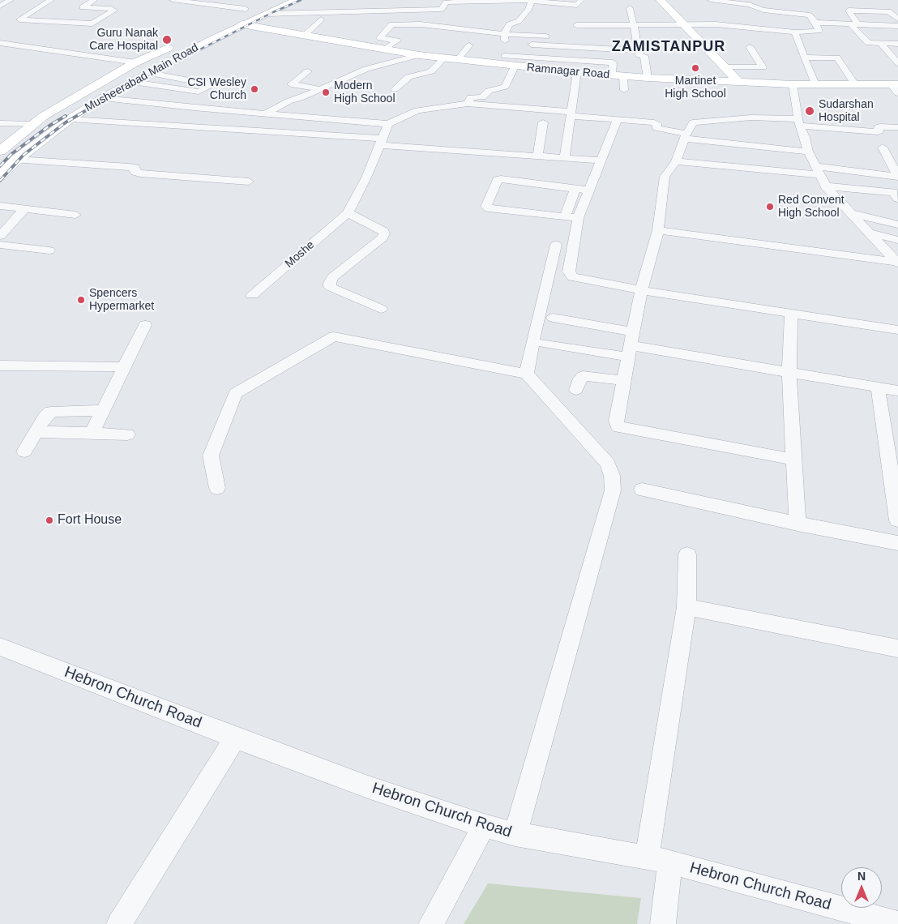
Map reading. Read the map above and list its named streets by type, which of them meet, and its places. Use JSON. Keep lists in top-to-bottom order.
{
  "streets": {
    "main road": ["Ramnagar Road", "Musheerabad Main Road"],
    "street": ["Moshe", "Hebron Church Road"]
  },
  "crossings": [
    ["Ramnagar Road", "Musheerabad Main Road"]
  ],
  "districts": ["ZAMISTANPUR"],
  "places": [
    "Guru Nanak Care Hospital",
    "Martinet High School",
    "CSI Wesley Church",
    "Modern High School",
    "Sudarshan Hospital",
    "Red Convent High School",
    "Spencers Hypermarket",
    "Fort House"
  ],
  "north": "top"
}
